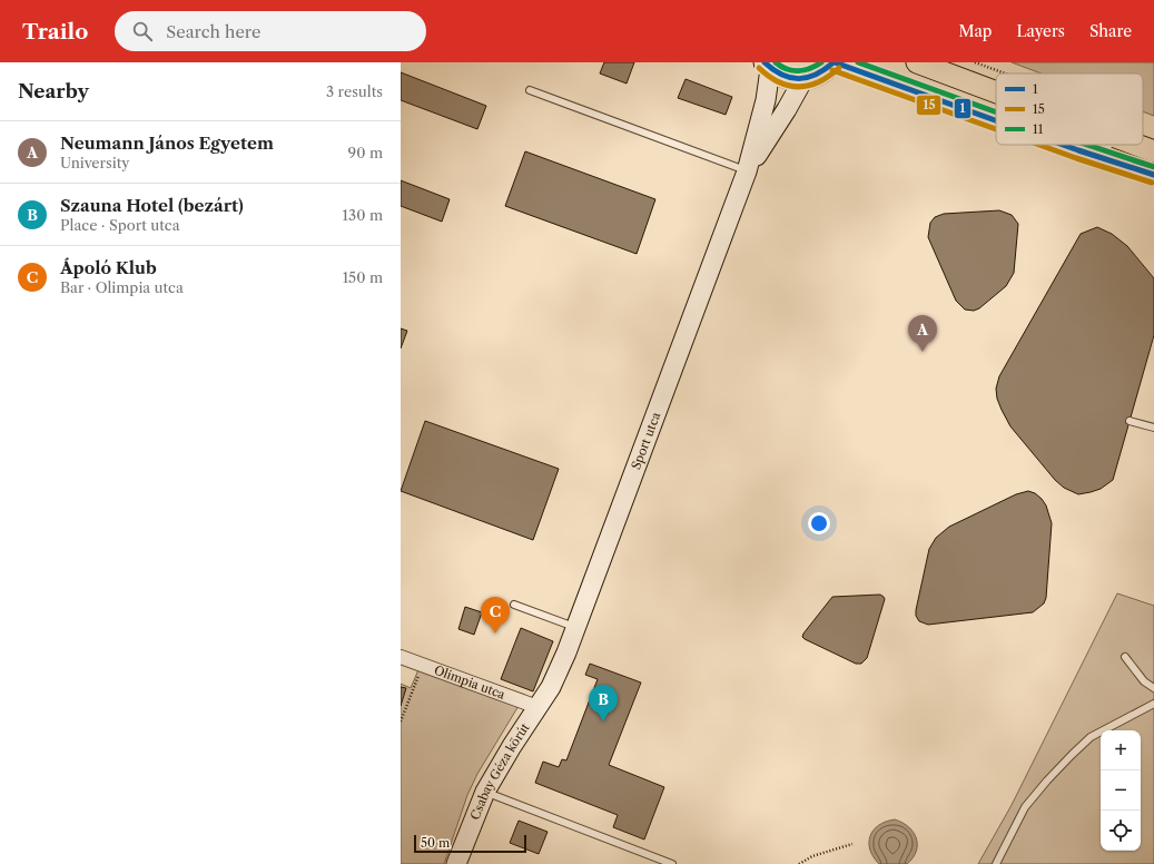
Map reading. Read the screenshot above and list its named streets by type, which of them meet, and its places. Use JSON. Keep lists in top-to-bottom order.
{
  "streets": {
    "street": ["Sport utca", "Olimpia utca", "Csabay Géza körút"]
  },
  "crossings": [
    ["Sport utca", "Olimpia utca"],
    ["Sport utca", "Csabay Géza körút"],
    ["Olimpia utca", "Csabay Géza körút"]
  ],
  "lines": ["transit line 1", "transit line 11", "transit line 15"],
  "legend": ["1", "15", "11"],
  "scale_bar": "50 m",
  "page": {
    "header": "Trailo",
    "search": "Search here",
    "nav": ["Map", "Layers", "Share"],
    "heading": ["Nearby", "3 results"],
    "list": [
      {
        "mark": "A",
        "name": "Neumann János Egyetem",
        "note": "University",
        "value": "90 m"
      },
      {
        "mark": "B",
        "name": "Szauna Hotel (bezárt)",
        "note": "Place · Sport utca",
        "value": "130 m"
      },
      {
        "mark": "C",
        "name": "Ápoló Klub",
        "note": "Bar · Olimpia utca",
        "value": "150 m"
      }
    ],
    "pins": ["A", "C", "B"],
    "map_buttons": ["+", "−"],
    "scale": "50 m"
  }
}
